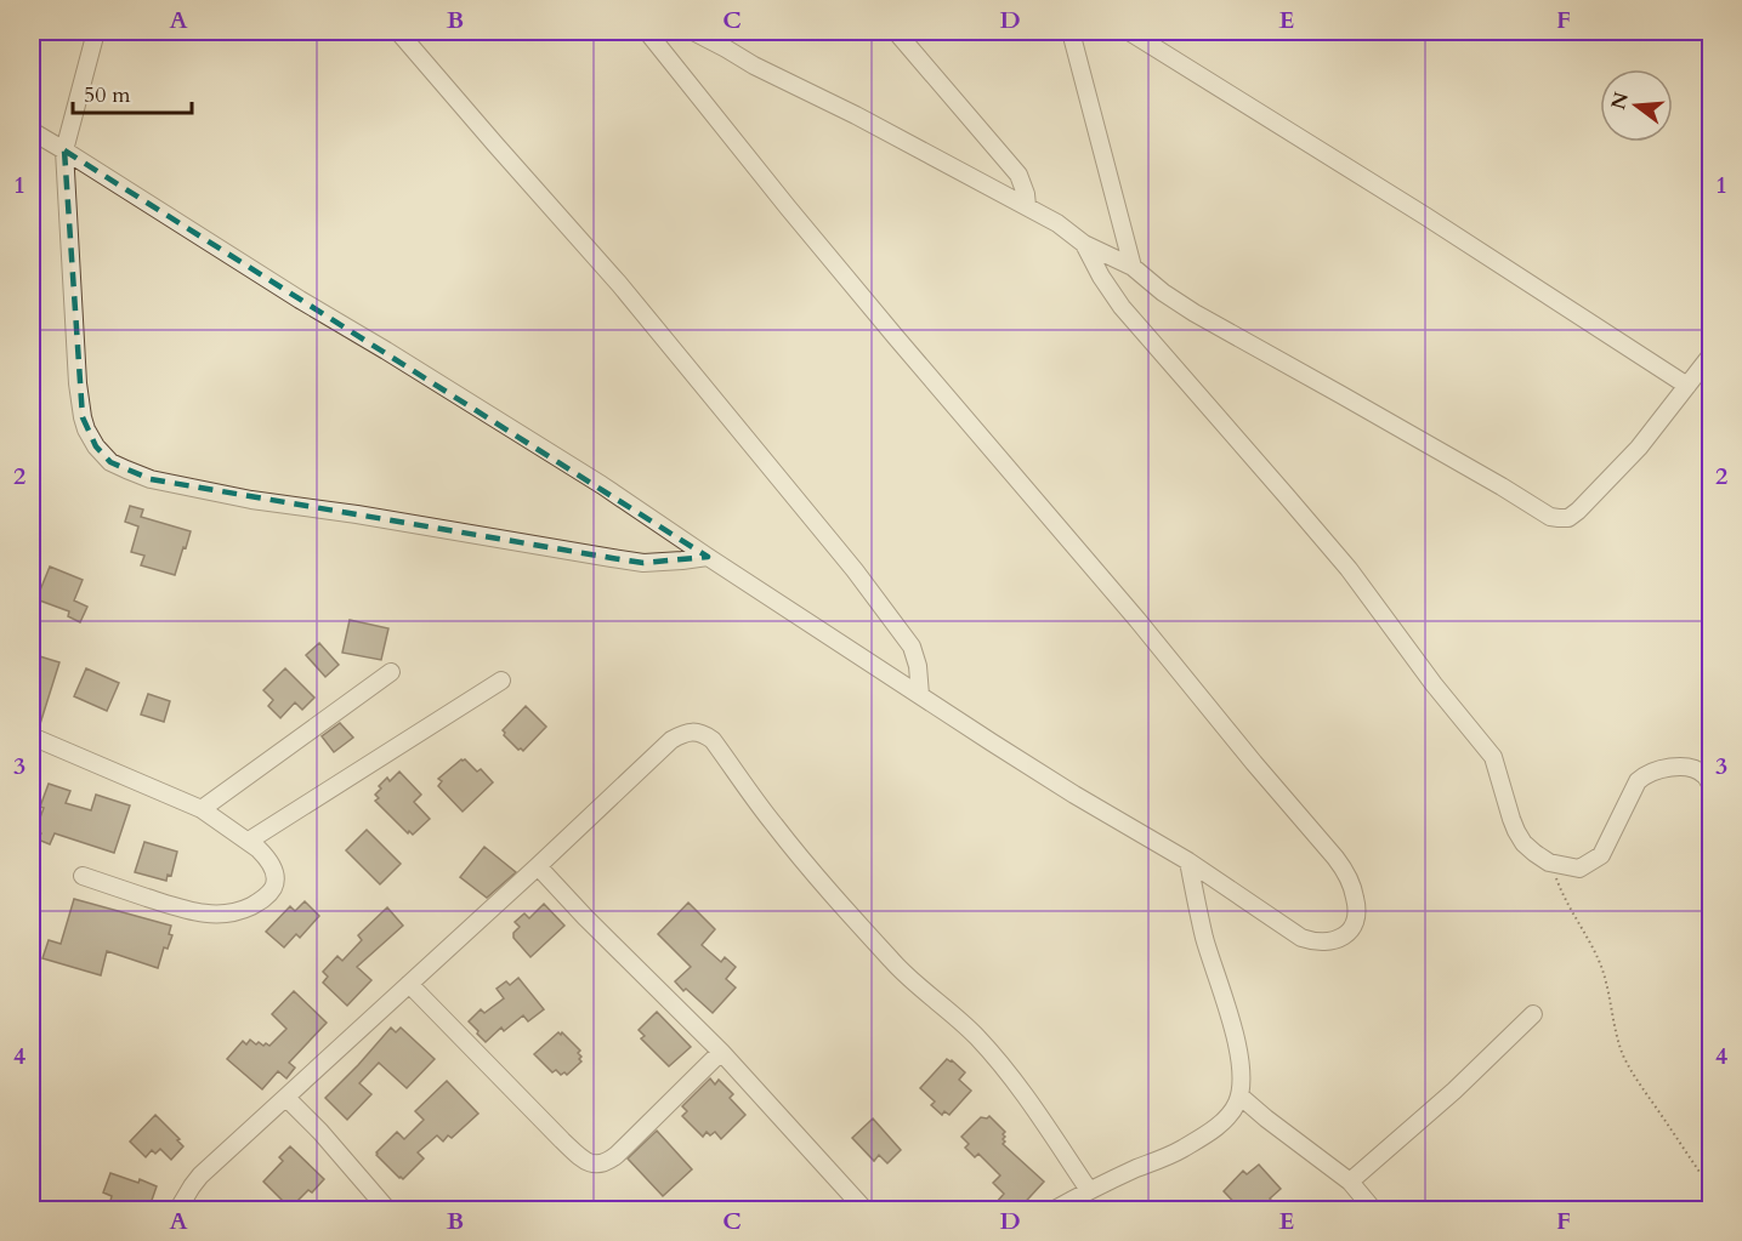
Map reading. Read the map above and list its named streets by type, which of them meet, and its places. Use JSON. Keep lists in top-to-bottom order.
{
  "scale_bar": "50 m",
  "north": "left",
  "grid": {
    "columns": [
      "A",
      "B",
      "C",
      "D",
      "E",
      "F"
    ],
    "rows": [
      "1",
      "2",
      "3",
      "4"
    ]
  }
}
